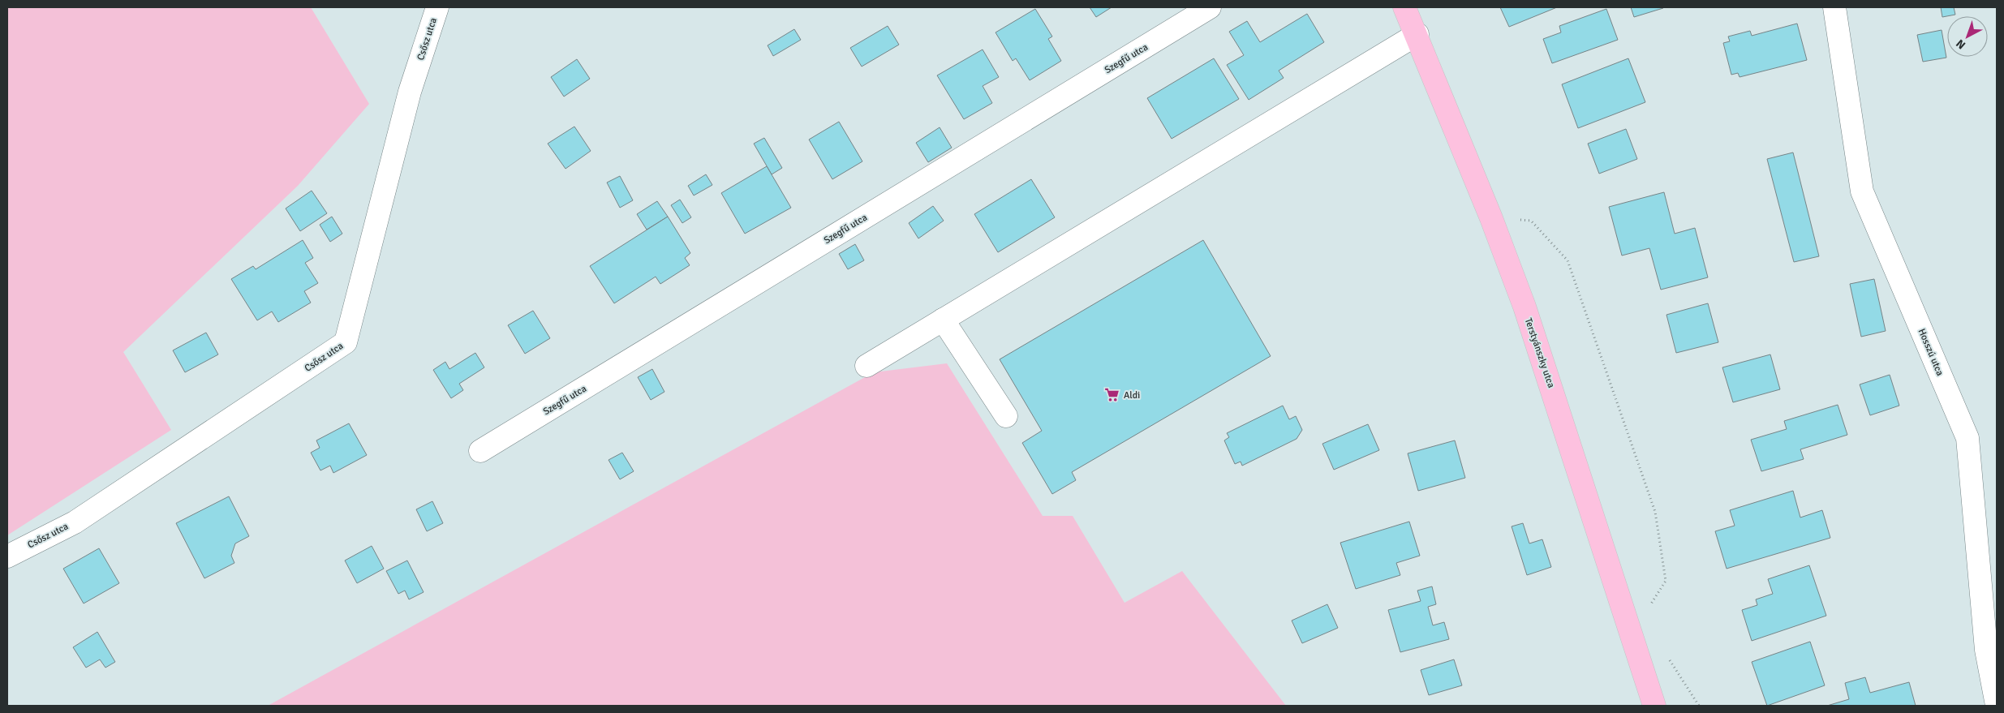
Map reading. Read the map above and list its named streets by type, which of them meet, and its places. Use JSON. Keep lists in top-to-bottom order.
{
  "streets": {
    "main road": ["Terstyánszky utca"],
    "street": ["Csősz utca", "Szegfű utca", "Hosszú utca"]
  },
  "places": {
    "supermarket": ["Aldi"]
  },
  "north": "bottom left"
}
